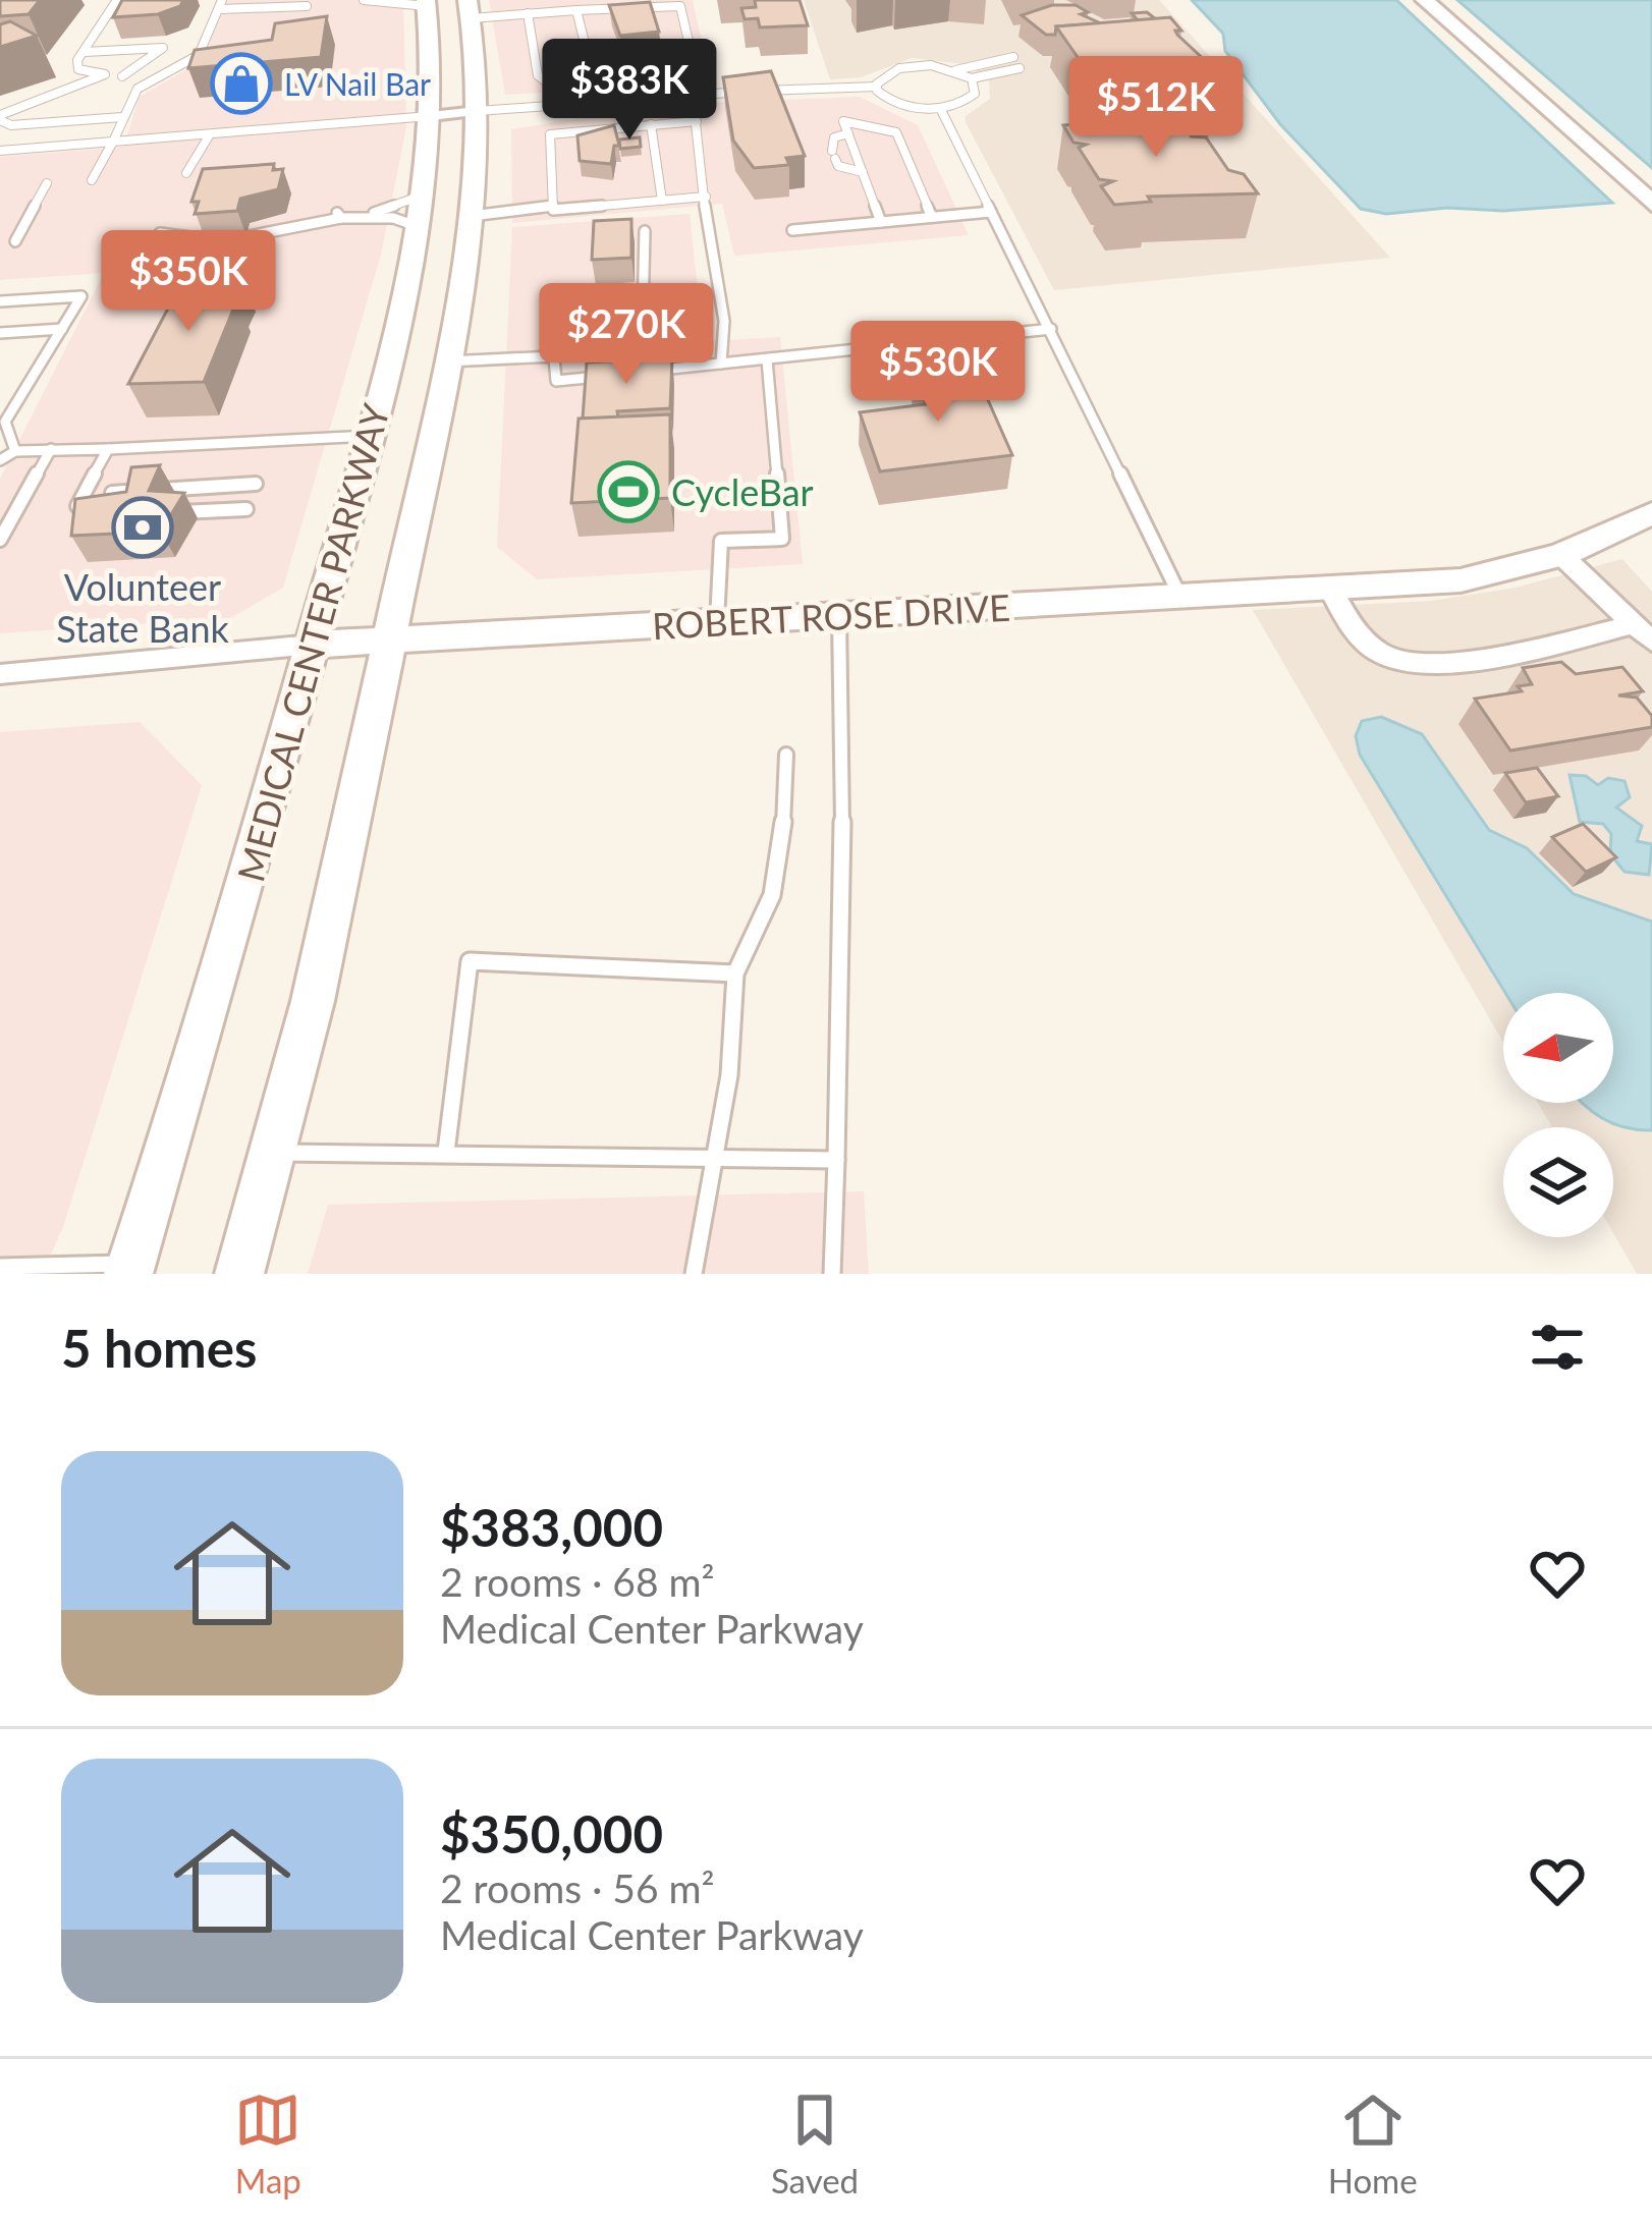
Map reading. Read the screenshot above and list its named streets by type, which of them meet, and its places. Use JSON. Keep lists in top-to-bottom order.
{
  "streets": {
    "main road": ["ROBERT ROSE DRIVE", "MEDICAL CENTER PARKWAY"]
  },
  "crossings": [
    ["ROBERT ROSE DRIVE", "MEDICAL CENTER PARKWAY"]
  ],
  "places": {
    "shop": ["LV Nail Bar"],
    "sports": ["CycleBar"],
    "bank": ["Volunteer State Bank"]
  },
  "north": "left",
  "page": {
    "price": [
      "$383K",
      "$512K",
      "$350K",
      "$270K",
      "$530K"
    ],
    "heading": "5 homes",
    "list": [
      {
        "name": "$383,000",
        "note": "2 rooms · 68 m² · Medical Center Parkway"
      },
      {
        "name": "$350,000",
        "note": "2 rooms · 56 m² · Medical Center Parkway"
      }
    ],
    "tabs": ["Map", "Saved", "Home"]
  }
}
